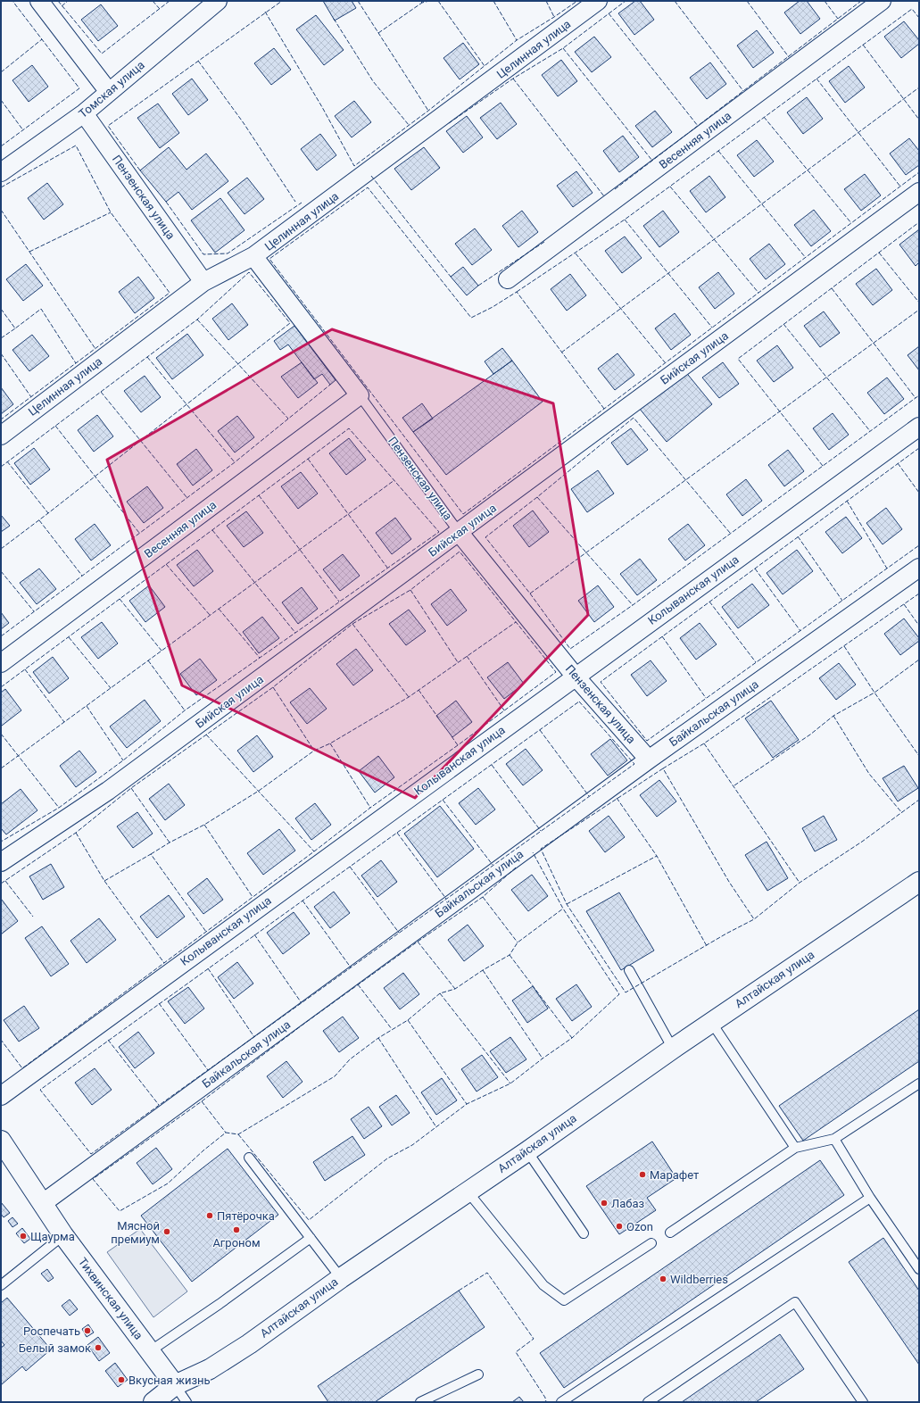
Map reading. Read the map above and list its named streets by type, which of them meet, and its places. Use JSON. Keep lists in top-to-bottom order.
{
  "streets": {
    "main road": ["Алтайская улица", "Тихвинская улица"],
    "street": [
      "Целинная улица",
      "Томская улица",
      "Весенняя улица",
      "Пензенская улица",
      "Бийская улица",
      "Колыванская улица",
      "Байкальская улица"
    ]
  },
  "crossings": [
    ["Целинная улица", "Пензенская улица"],
    ["Томская улица", "Пензенская улица"],
    ["Весенняя улица", "Пензенская улица"],
    ["Пензенская улица", "Бийская улица"],
    ["Пензенская улица", "Колыванская улица"],
    ["Пензенская улица", "Байкальская улица"],
    ["Байкальская улица", "Тихвинская улица"],
    ["Алтайская улица", "Тихвинская улица"]
  ],
  "places": [
    "Марафет",
    "Лабаз",
    "Пятёрочка",
    "Ozon",
    "Агроном",
    "Мясной премиум",
    "Щаурма",
    "Wildberries",
    "Роспечать",
    "Белый замок",
    "Вкусная жизнь"
  ]
}
